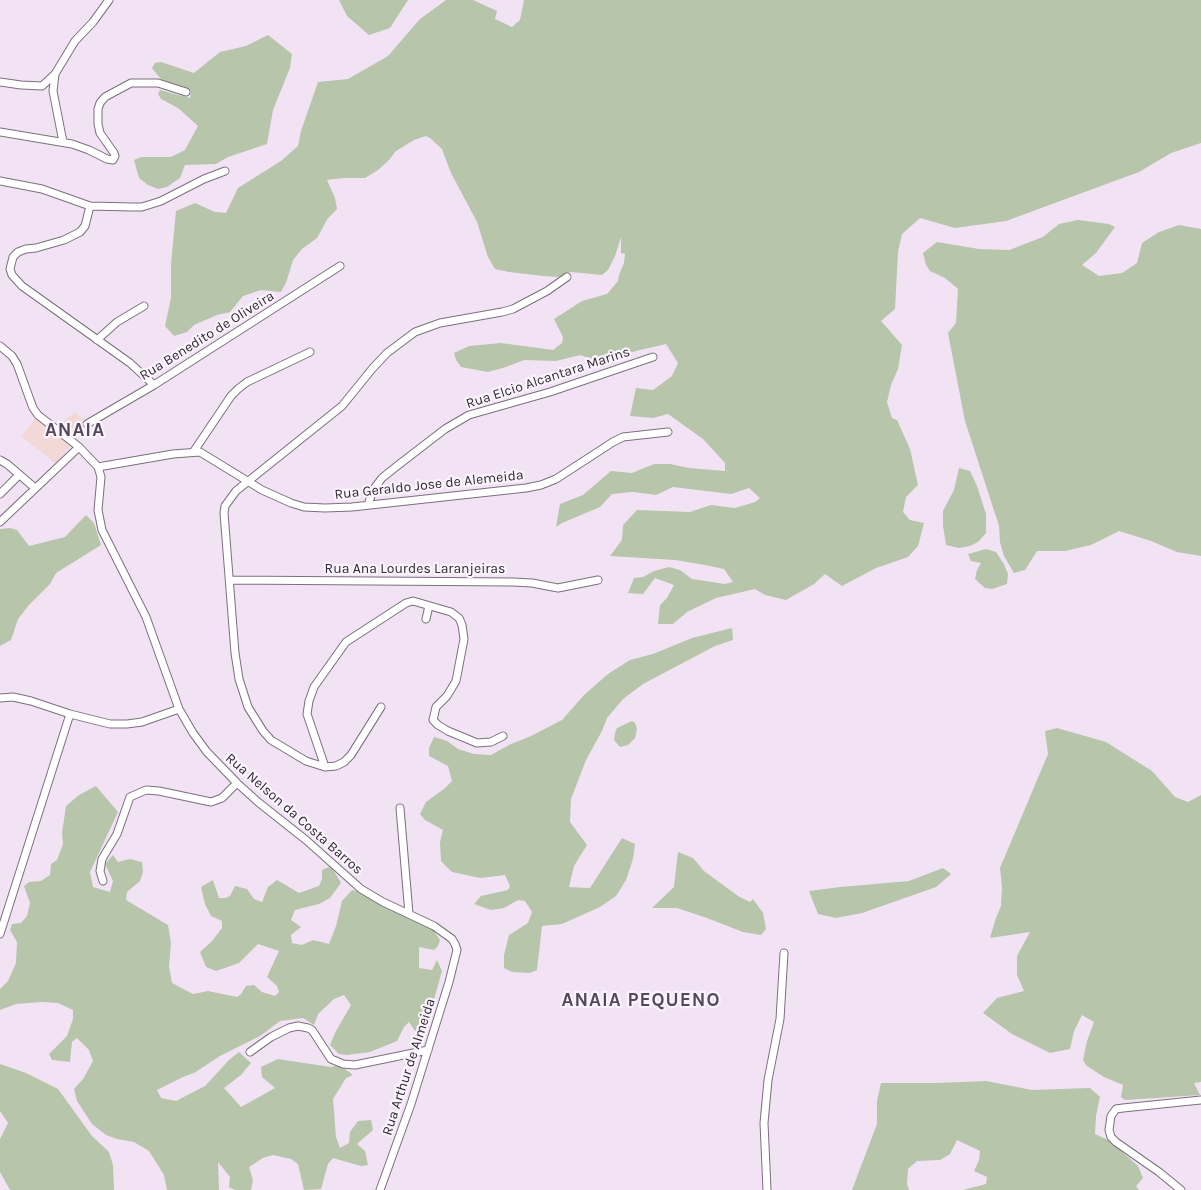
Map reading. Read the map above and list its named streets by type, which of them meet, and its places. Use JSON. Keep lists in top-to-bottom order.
{
  "streets": {
    "street": [
      "Rua Benedito de Oliveira",
      "Rua Elcio Alcantara Marins",
      "Rua Geraldo Jose de Alemeida",
      "Rua Ana Lourdes Laranjeiras",
      "Rua Nelson da Costa Barros",
      "Rua Arthur de Almeida"
    ]
  },
  "crossings": [
    ["Rua Elcio Alcantara Marins", "Rua Geraldo Jose de Alemeida"],
    ["Rua Nelson da Costa Barros", "Rua Arthur de Almeida"]
  ],
  "districts": ["ANAIA", "ANAIA PEQUENO"]
}
